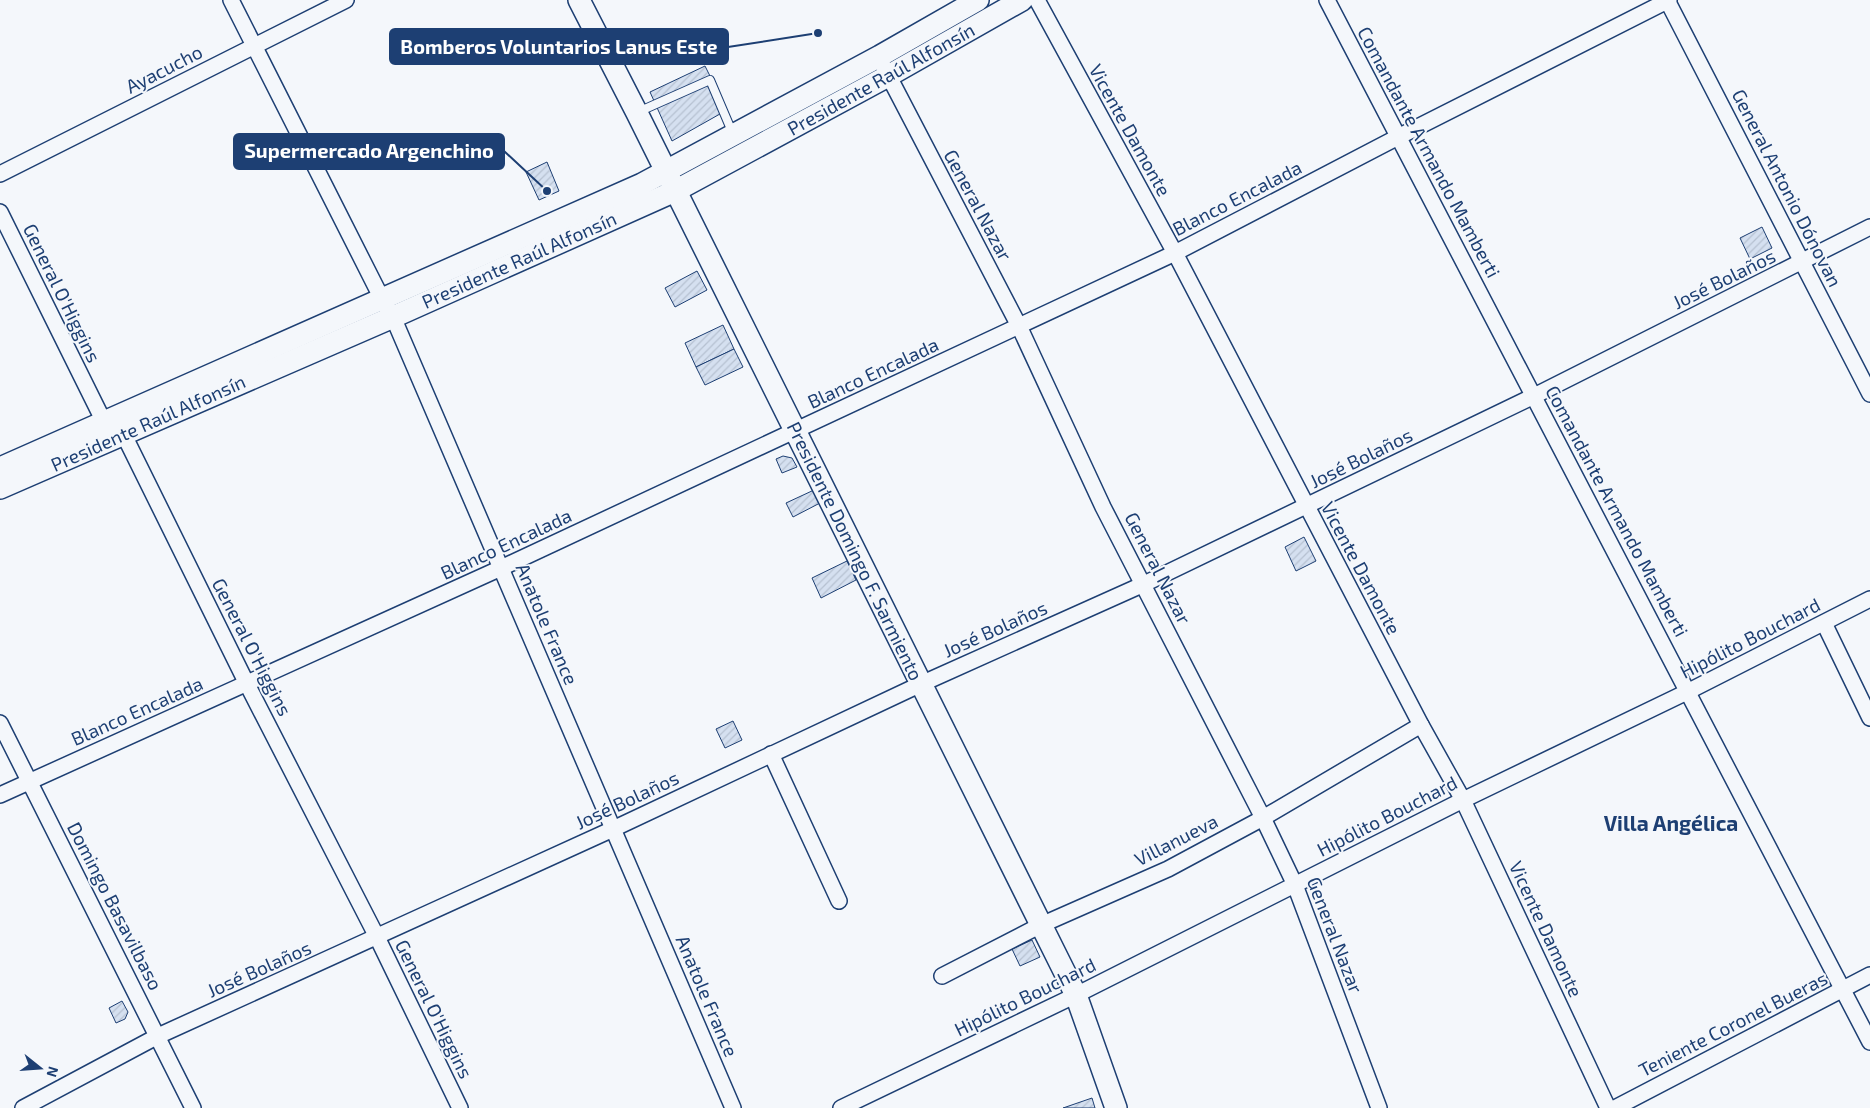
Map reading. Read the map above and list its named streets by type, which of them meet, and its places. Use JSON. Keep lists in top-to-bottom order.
{
  "streets": {
    "main road": ["Presidente Raúl Alfonsín", "Presidente Domingo F. Sarmiento"],
    "street": [
      "Ayacucho",
      "Vicente Damonte",
      "Comandante Armando Mamberti",
      "General Antonio Dónovan",
      "Blanco Encalada",
      "General Nazar",
      "José Bolaños",
      "General O'Higgins",
      "Anatole France",
      "Hipólito Bouchard",
      "Villanueva",
      "Domingo Basavilbaso",
      "Teniente Coronel Bueras"
    ]
  },
  "crossings": [
    ["Ayacucho", "Anatole France"],
    ["Presidente Raúl Alfonsín", "General Nazar"],
    ["Presidente Raúl Alfonsín", "General O'Higgins"],
    ["Presidente Raúl Alfonsín", "Presidente Domingo F. Sarmiento"],
    ["Presidente Raúl Alfonsín", "Anatole France"],
    ["Vicente Damonte", "Blanco Encalada"],
    ["Vicente Damonte", "José Bolaños"],
    ["Vicente Damonte", "Hipólito Bouchard"],
    ["Vicente Damonte", "Villanueva"],
    ["Comandante Armando Mamberti", "Blanco Encalada"],
    ["Comandante Armando Mamberti", "José Bolaños"],
    ["Comandante Armando Mamberti", "Hipólito Bouchard"],
    ["Comandante Armando Mamberti", "Teniente Coronel Bueras"],
    ["General Antonio Dónovan", "Blanco Encalada"],
    ["General Antonio Dónovan", "José Bolaños"],
    ["Blanco Encalada", "General Nazar"],
    ["Blanco Encalada", "General O'Higgins"],
    ["Blanco Encalada", "Presidente Domingo F. Sarmiento"],
    ["Blanco Encalada", "Anatole France"],
    ["Blanco Encalada", "Domingo Basavilbaso"],
    ["General Nazar", "José Bolaños"],
    ["General Nazar", "Hipólito Bouchard"],
    ["General Nazar", "Villanueva"],
    ["José Bolaños", "General O'Higgins"],
    ["José Bolaños", "Presidente Domingo F. Sarmiento"],
    ["José Bolaños", "Anatole France"],
    ["José Bolaños", "Domingo Basavilbaso"],
    ["Presidente Domingo F. Sarmiento", "Hipólito Bouchard"],
    ["Presidente Domingo F. Sarmiento", "Villanueva"]
  ],
  "districts": ["Villa Angélica"],
  "places": ["Bomberos Voluntarios Lanus Este", "Supermercado Argenchino"],
  "north": "right"
}
